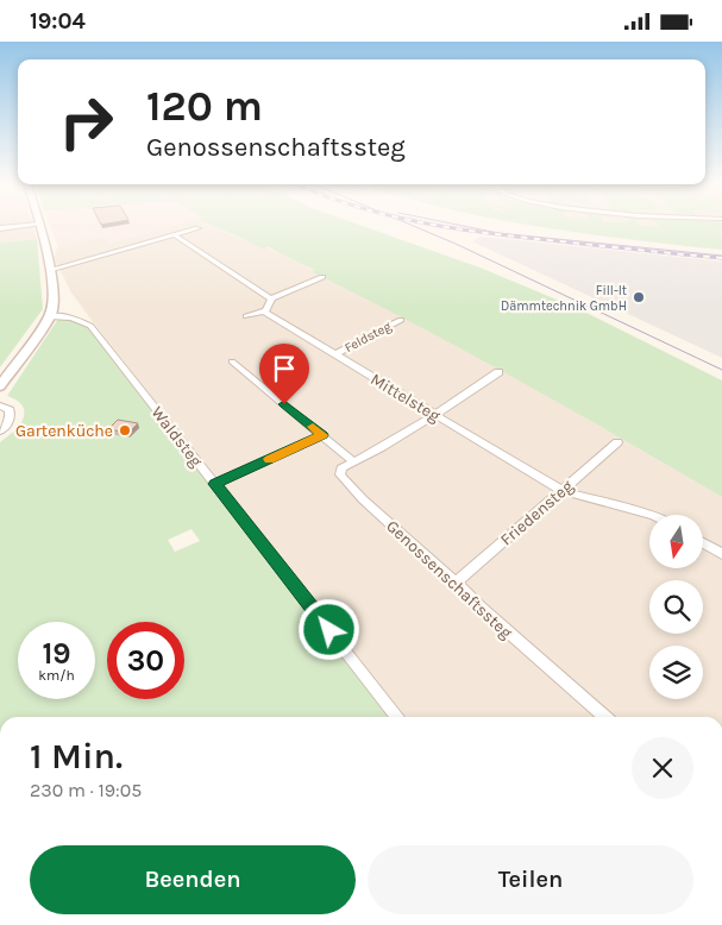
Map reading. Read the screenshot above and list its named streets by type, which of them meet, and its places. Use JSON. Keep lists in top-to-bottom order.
{
  "streets": {
    "street": [
      "Feldsteg",
      "Mittelsteg",
      "Waldsteg",
      "Friedensteg",
      "Genossenschaftssteg"
    ]
  },
  "crossings": [
    ["Feldsteg", "Mittelsteg"],
    ["Mittelsteg", "Friedensteg"],
    ["Friedensteg", "Genossenschaftssteg"]
  ],
  "places": ["Fill-It Dämmtechnik GmbH", "Gartenküche"],
  "north": "bottom",
  "page": {
    "status": "19:04",
    "turn": ["120 m", "Genossenschaftssteg"],
    "speed": "19 km/h",
    "limit": "30",
    "heading": ["1 Min.", "230 m · 19:05"],
    "buttons": ["Beenden", "Teilen"]
  }
}
